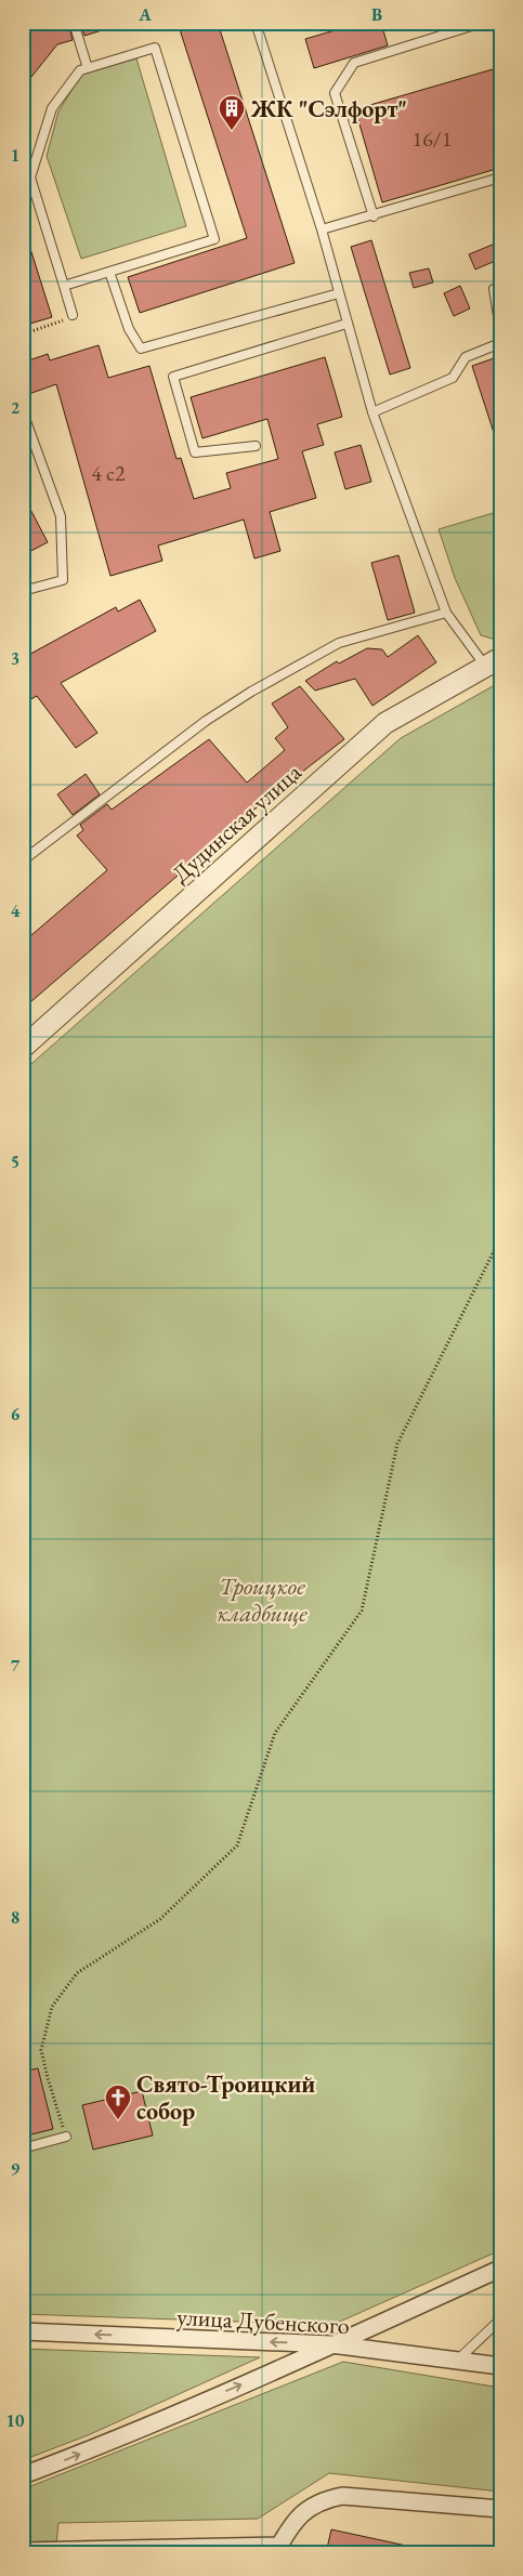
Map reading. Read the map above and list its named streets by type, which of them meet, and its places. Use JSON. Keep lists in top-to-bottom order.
{
  "streets": {
    "street": ["Дудинская улица", "улица Дубенского"]
  },
  "parks": ["Троицкое кладбище"],
  "places": {
    "building": ["ЖК \"Сэлфорт\""],
    "church": ["Свято-Троицкий собор"]
  },
  "house_numbers": ["16/1", "4 с2"],
  "grid": {
    "columns": ["A", "B"],
    "rows": [
      "1",
      "2",
      "3",
      "4",
      "5",
      "6",
      "7",
      "8",
      "9",
      "10"
    ]
  }
}
